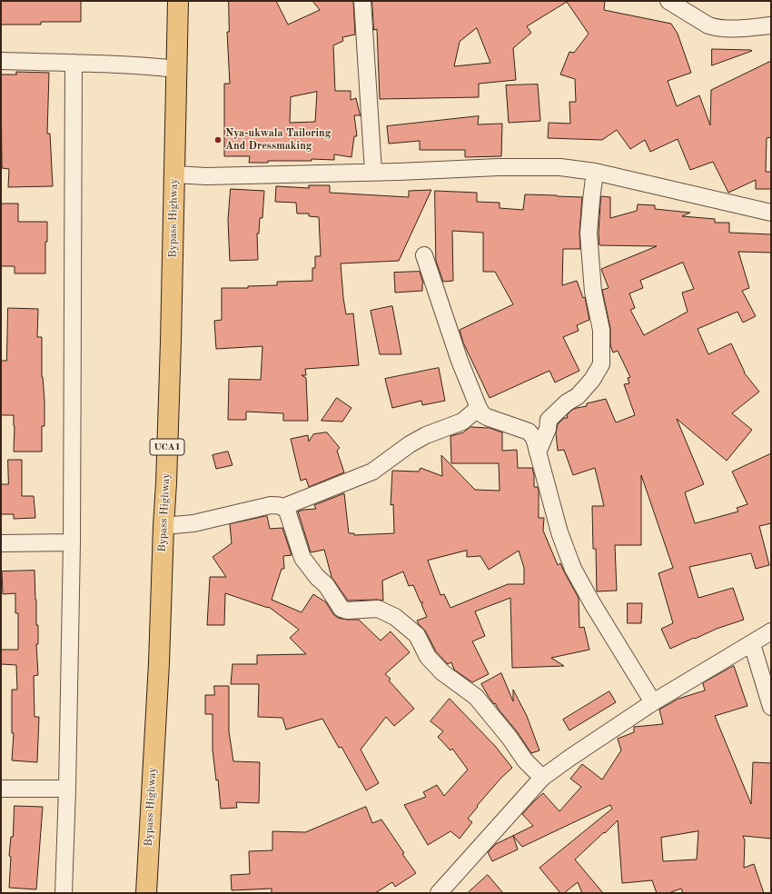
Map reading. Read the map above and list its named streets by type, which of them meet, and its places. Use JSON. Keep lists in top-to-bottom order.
{
  "streets": {
    "main road": ["Bypass Highway", "UCA1"]
  },
  "places": ["Nya-ukwala Tailoring And Dressmaking"]
}
